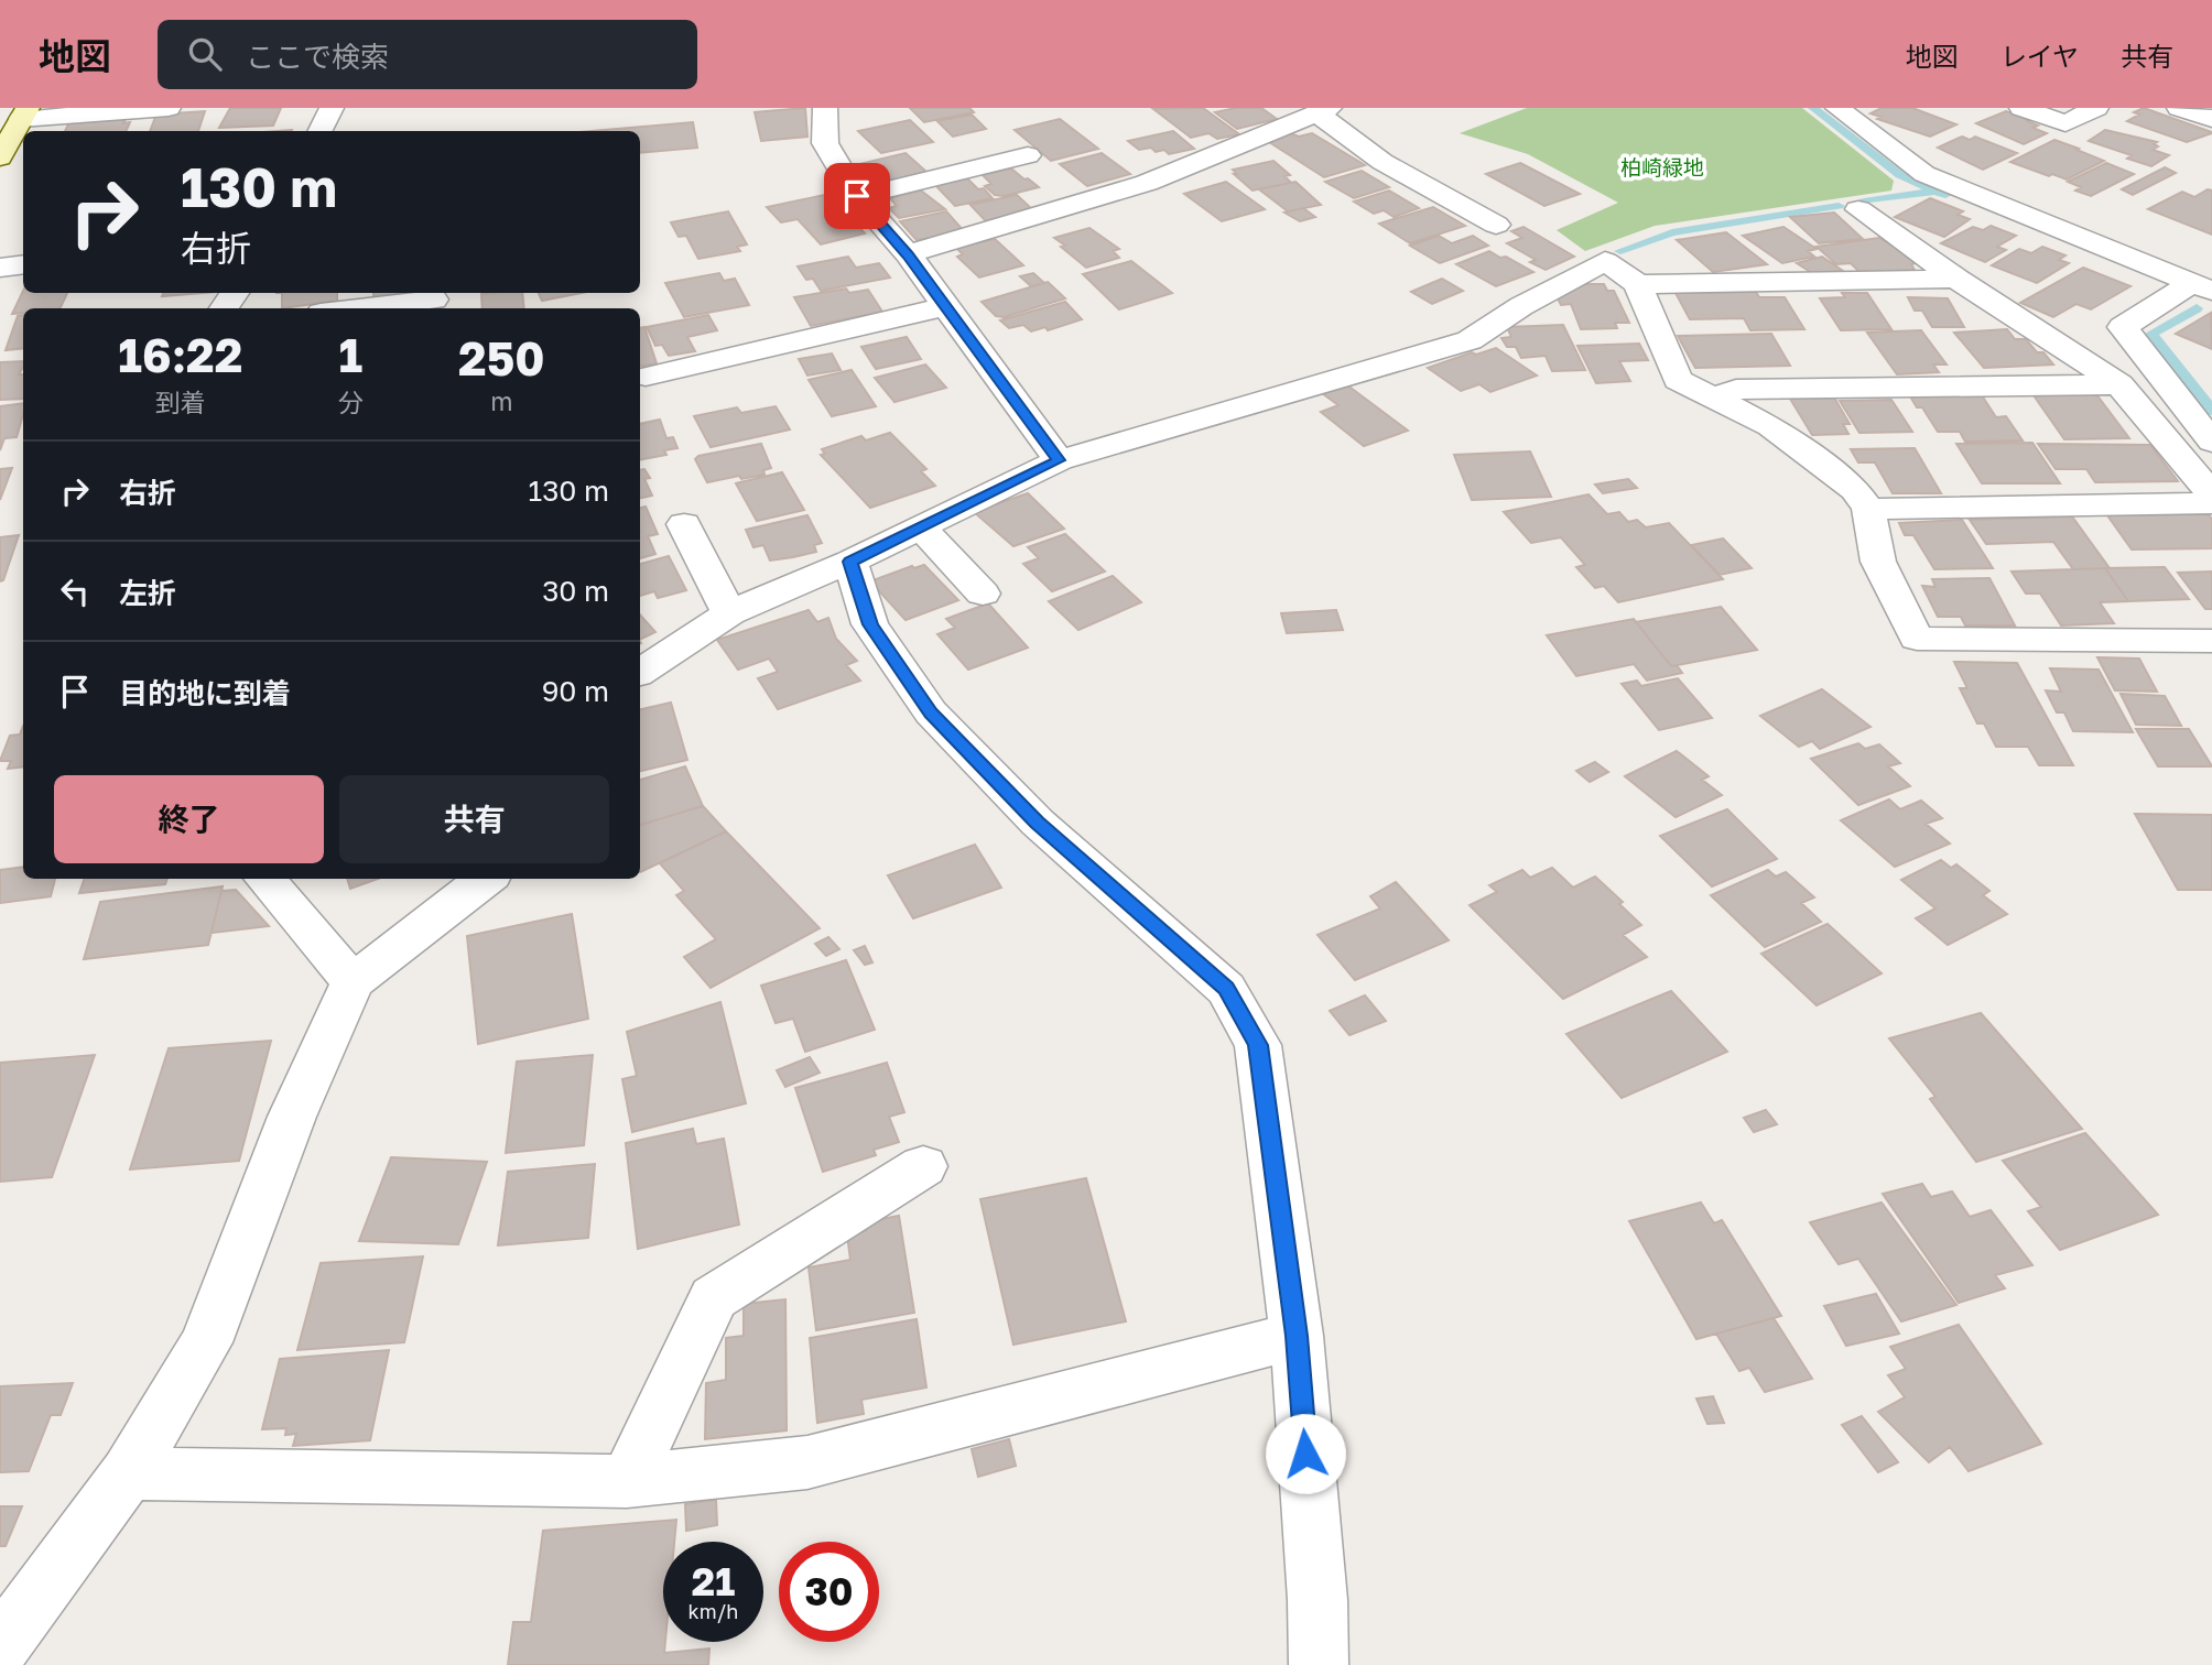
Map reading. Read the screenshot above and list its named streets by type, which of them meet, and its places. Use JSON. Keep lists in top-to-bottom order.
{
  "parks": ["柏崎緑地"],
  "page": {
    "header": "地図",
    "search": "ここで検索",
    "nav": ["地図", "レイヤ", "共有"],
    "turn": ["130 m", "右折"],
    "eta": [
      "16:22",
      "到着",
      "1",
      "分",
      "250",
      "m"
    ],
    "list": [
      {
        "name": "右折",
        "value": "130 m"
      },
      {
        "name": "左折",
        "value": "30 m"
      },
      {
        "name": "目的地に到着",
        "value": "90 m"
      }
    ],
    "buttons": ["終了", "共有"],
    "speed": "21 km/h",
    "limit": "30"
  }
}
